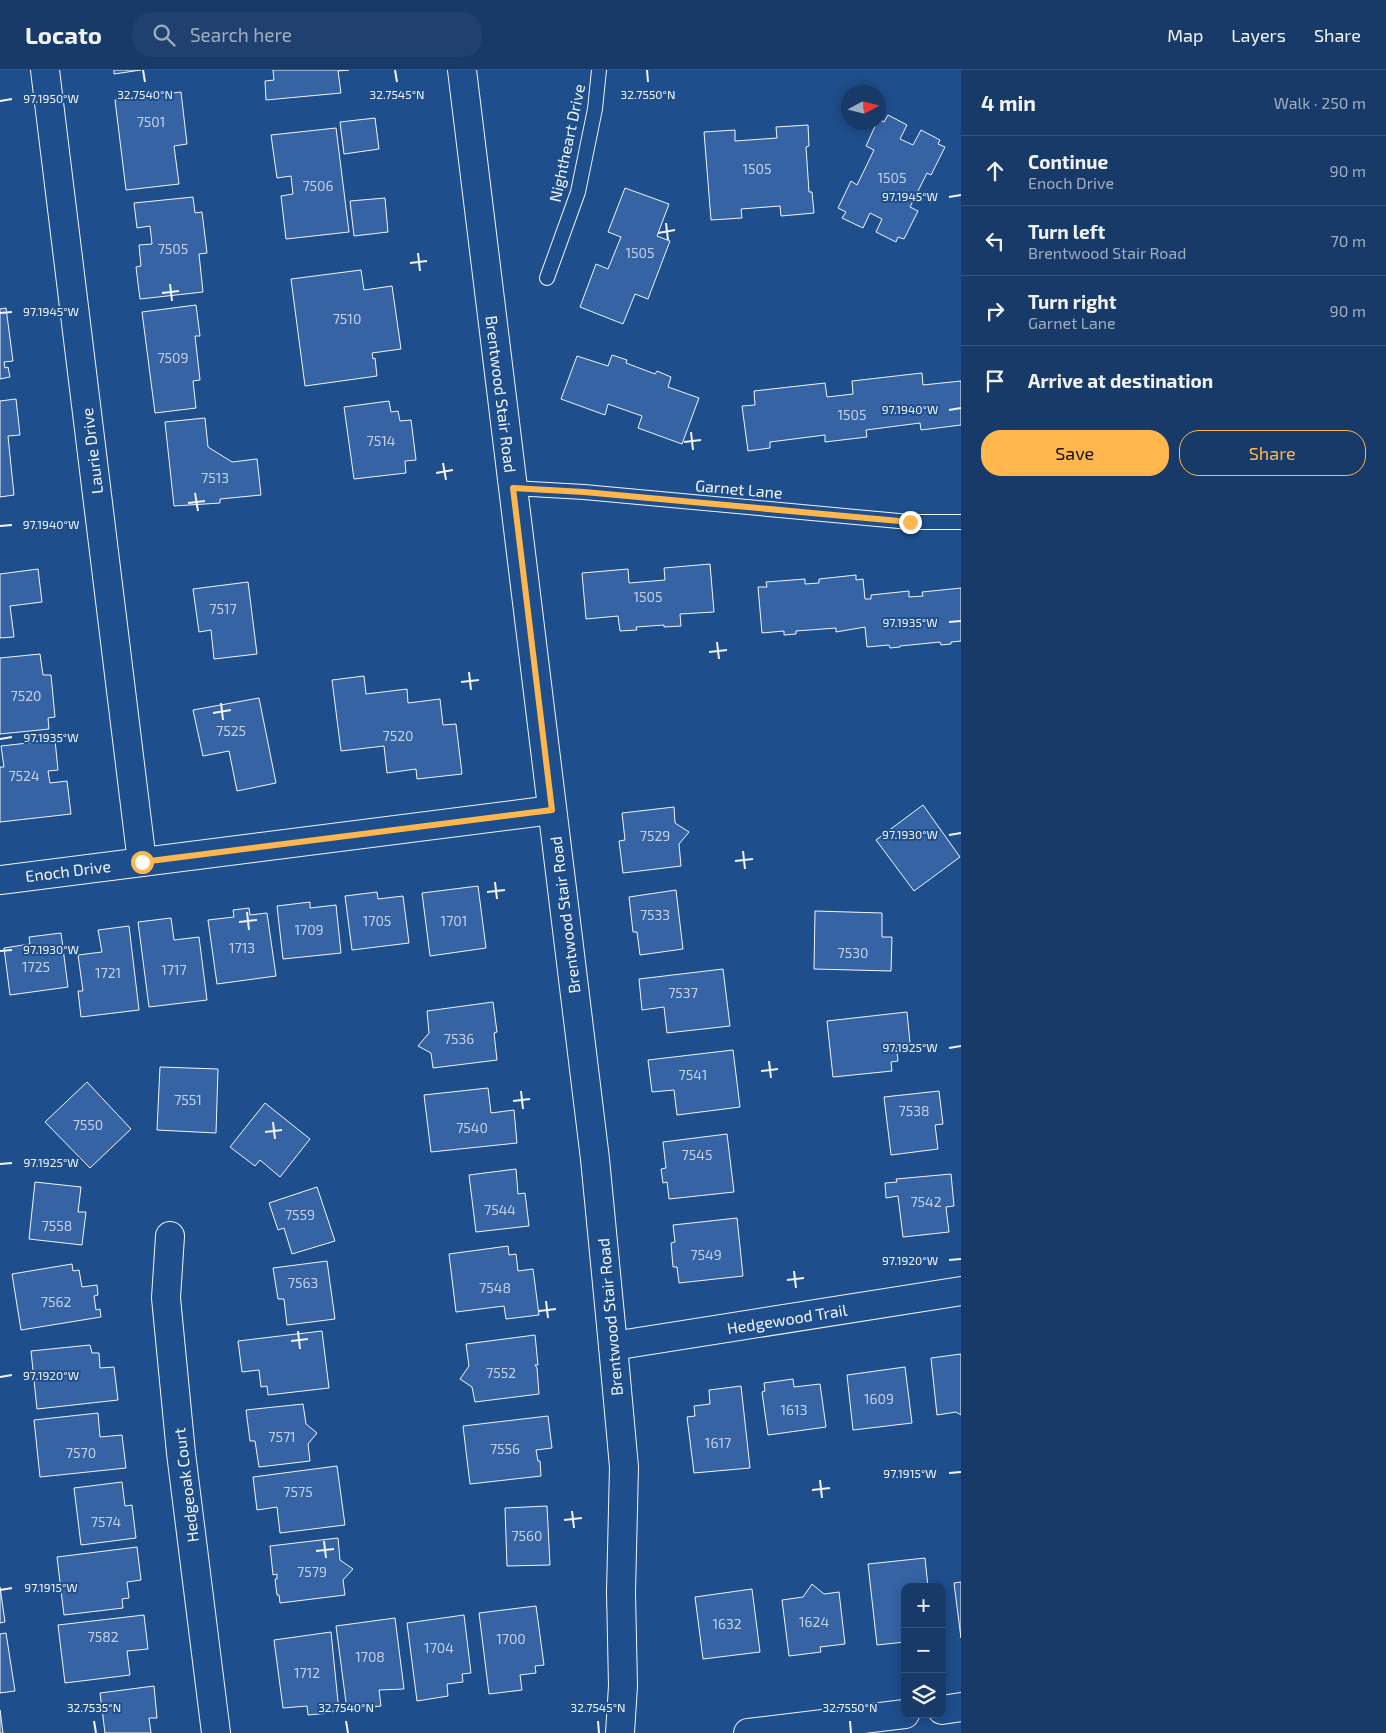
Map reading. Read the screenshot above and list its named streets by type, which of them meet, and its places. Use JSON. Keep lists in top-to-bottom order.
{
  "streets": {
    "street": [
      "Brentwood Stair Road",
      "Laurie Drive",
      "Enoch Drive",
      "Hedgewood Trail",
      "Hedgeoak Court"
    ],
    "lane": ["Nightheart Drive", "Garnet Lane"]
  },
  "crossings": [
    ["Brentwood Stair Road", "Garnet Lane"],
    ["Brentwood Stair Road", "Enoch Drive"],
    ["Brentwood Stair Road", "Hedgewood Trail"],
    ["Laurie Drive", "Enoch Drive"]
  ],
  "house_numbers": [
    "7501",
    "1505",
    "1505",
    "7506",
    "7505",
    "1505",
    "7510",
    "7509",
    "1505",
    "7514",
    "7513",
    "1505",
    "7517",
    "7520",
    "7525",
    "7520",
    "7524",
    "7529",
    "7533",
    "1705",
    "1701",
    "1709",
    "1713",
    "7530",
    "1725",
    "1717",
    "1721",
    "7537",
    "7536",
    "7541",
    "7551",
    "7538",
    "7550",
    "7540",
    "7545",
    "7542",
    "7544",
    "7559",
    "7558",
    "7549",
    "7563",
    "7548",
    "7562",
    "7552",
    "1609",
    "1613",
    "7571",
    "1617",
    "7556",
    "7570",
    "7575",
    "7574",
    "7560",
    "7579",
    "1624",
    "1632",
    "7582",
    "1700",
    "1704",
    "1708",
    "1712"
  ],
  "north": "right",
  "page": {
    "header": "Locato",
    "search": "Search here",
    "nav": ["Map", "Layers", "Share"],
    "heading": ["4 min", "Walk · 250 m"],
    "list": [
      ["Continue", "Enoch Drive", "90 m"],
      ["Turn left", "Brentwood Stair Road", "70 m"],
      ["Turn right", "Garnet Lane", "90 m"],
      "Arrive at destination"
    ],
    "buttons": ["Save", "Share"],
    "map_buttons": ["+", "−"]
  },
  "coordinates": [
    "32.7540°N",
    "32.7545°N",
    "32.7550°N",
    "97.1950°W",
    "97.1945°W",
    "97.1940°W",
    "97.1935°W",
    "97.1930°W",
    "97.1925°W",
    "97.1920°W",
    "97.1915°W",
    "32.7535°N"
  ]
}
